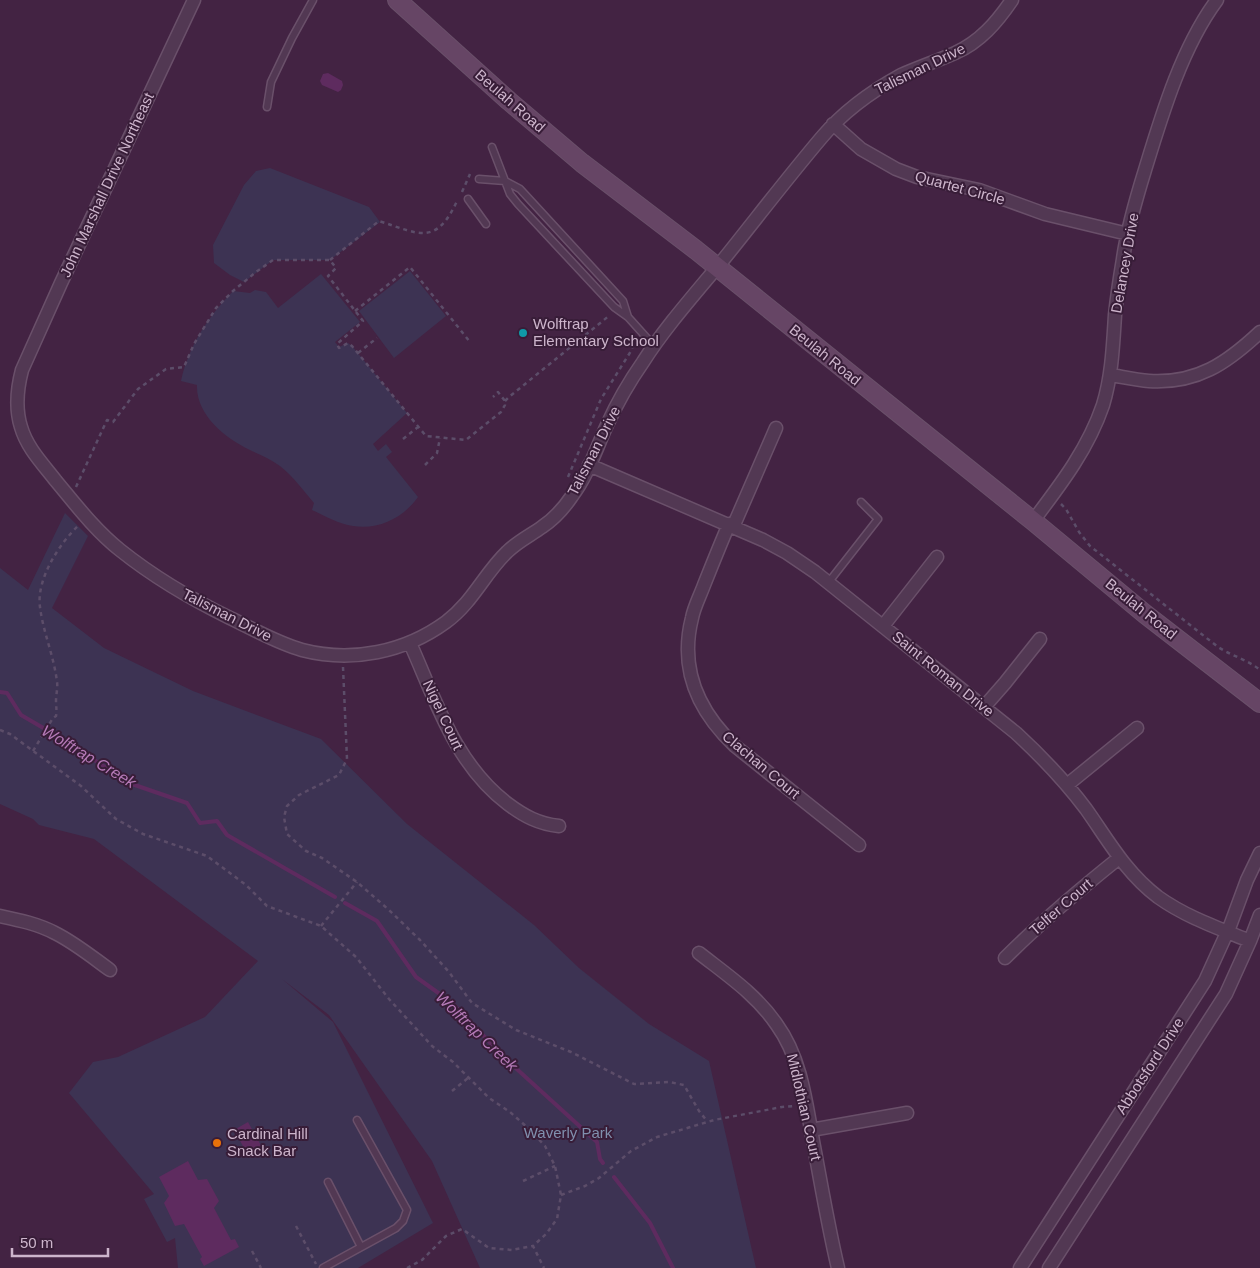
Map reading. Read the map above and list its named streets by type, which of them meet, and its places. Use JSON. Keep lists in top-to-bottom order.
{
  "streets": {
    "main road": ["Beulah Road"],
    "street": [
      "Talisman Drive",
      "John Marshall Drive Northeast",
      "Quartet Circle",
      "Delancey Drive",
      "Saint Roman Drive",
      "Nigel Court",
      "Clachan Court",
      "Telfer Court",
      "Abbotsford Drive",
      "Midlothian Court"
    ]
  },
  "crossings": [
    ["Talisman Drive", "Beulah Road"],
    ["Talisman Drive", "John Marshall Drive Northeast"],
    ["Talisman Drive", "Quartet Circle"],
    ["Talisman Drive", "Saint Roman Drive"],
    ["Talisman Drive", "Nigel Court"],
    ["Beulah Road", "Delancey Drive"],
    ["Quartet Circle", "Delancey Drive"],
    ["Saint Roman Drive", "Clachan Court"],
    ["Saint Roman Drive", "Telfer Court"],
    ["Saint Roman Drive", "Abbotsford Drive"]
  ],
  "water": ["Wolftrap Creek"],
  "parks": ["Waverly Park"],
  "places": ["Wolftrap Elementary School", "Cardinal Hill Snack Bar"],
  "scale_bar": "50 m"
}
